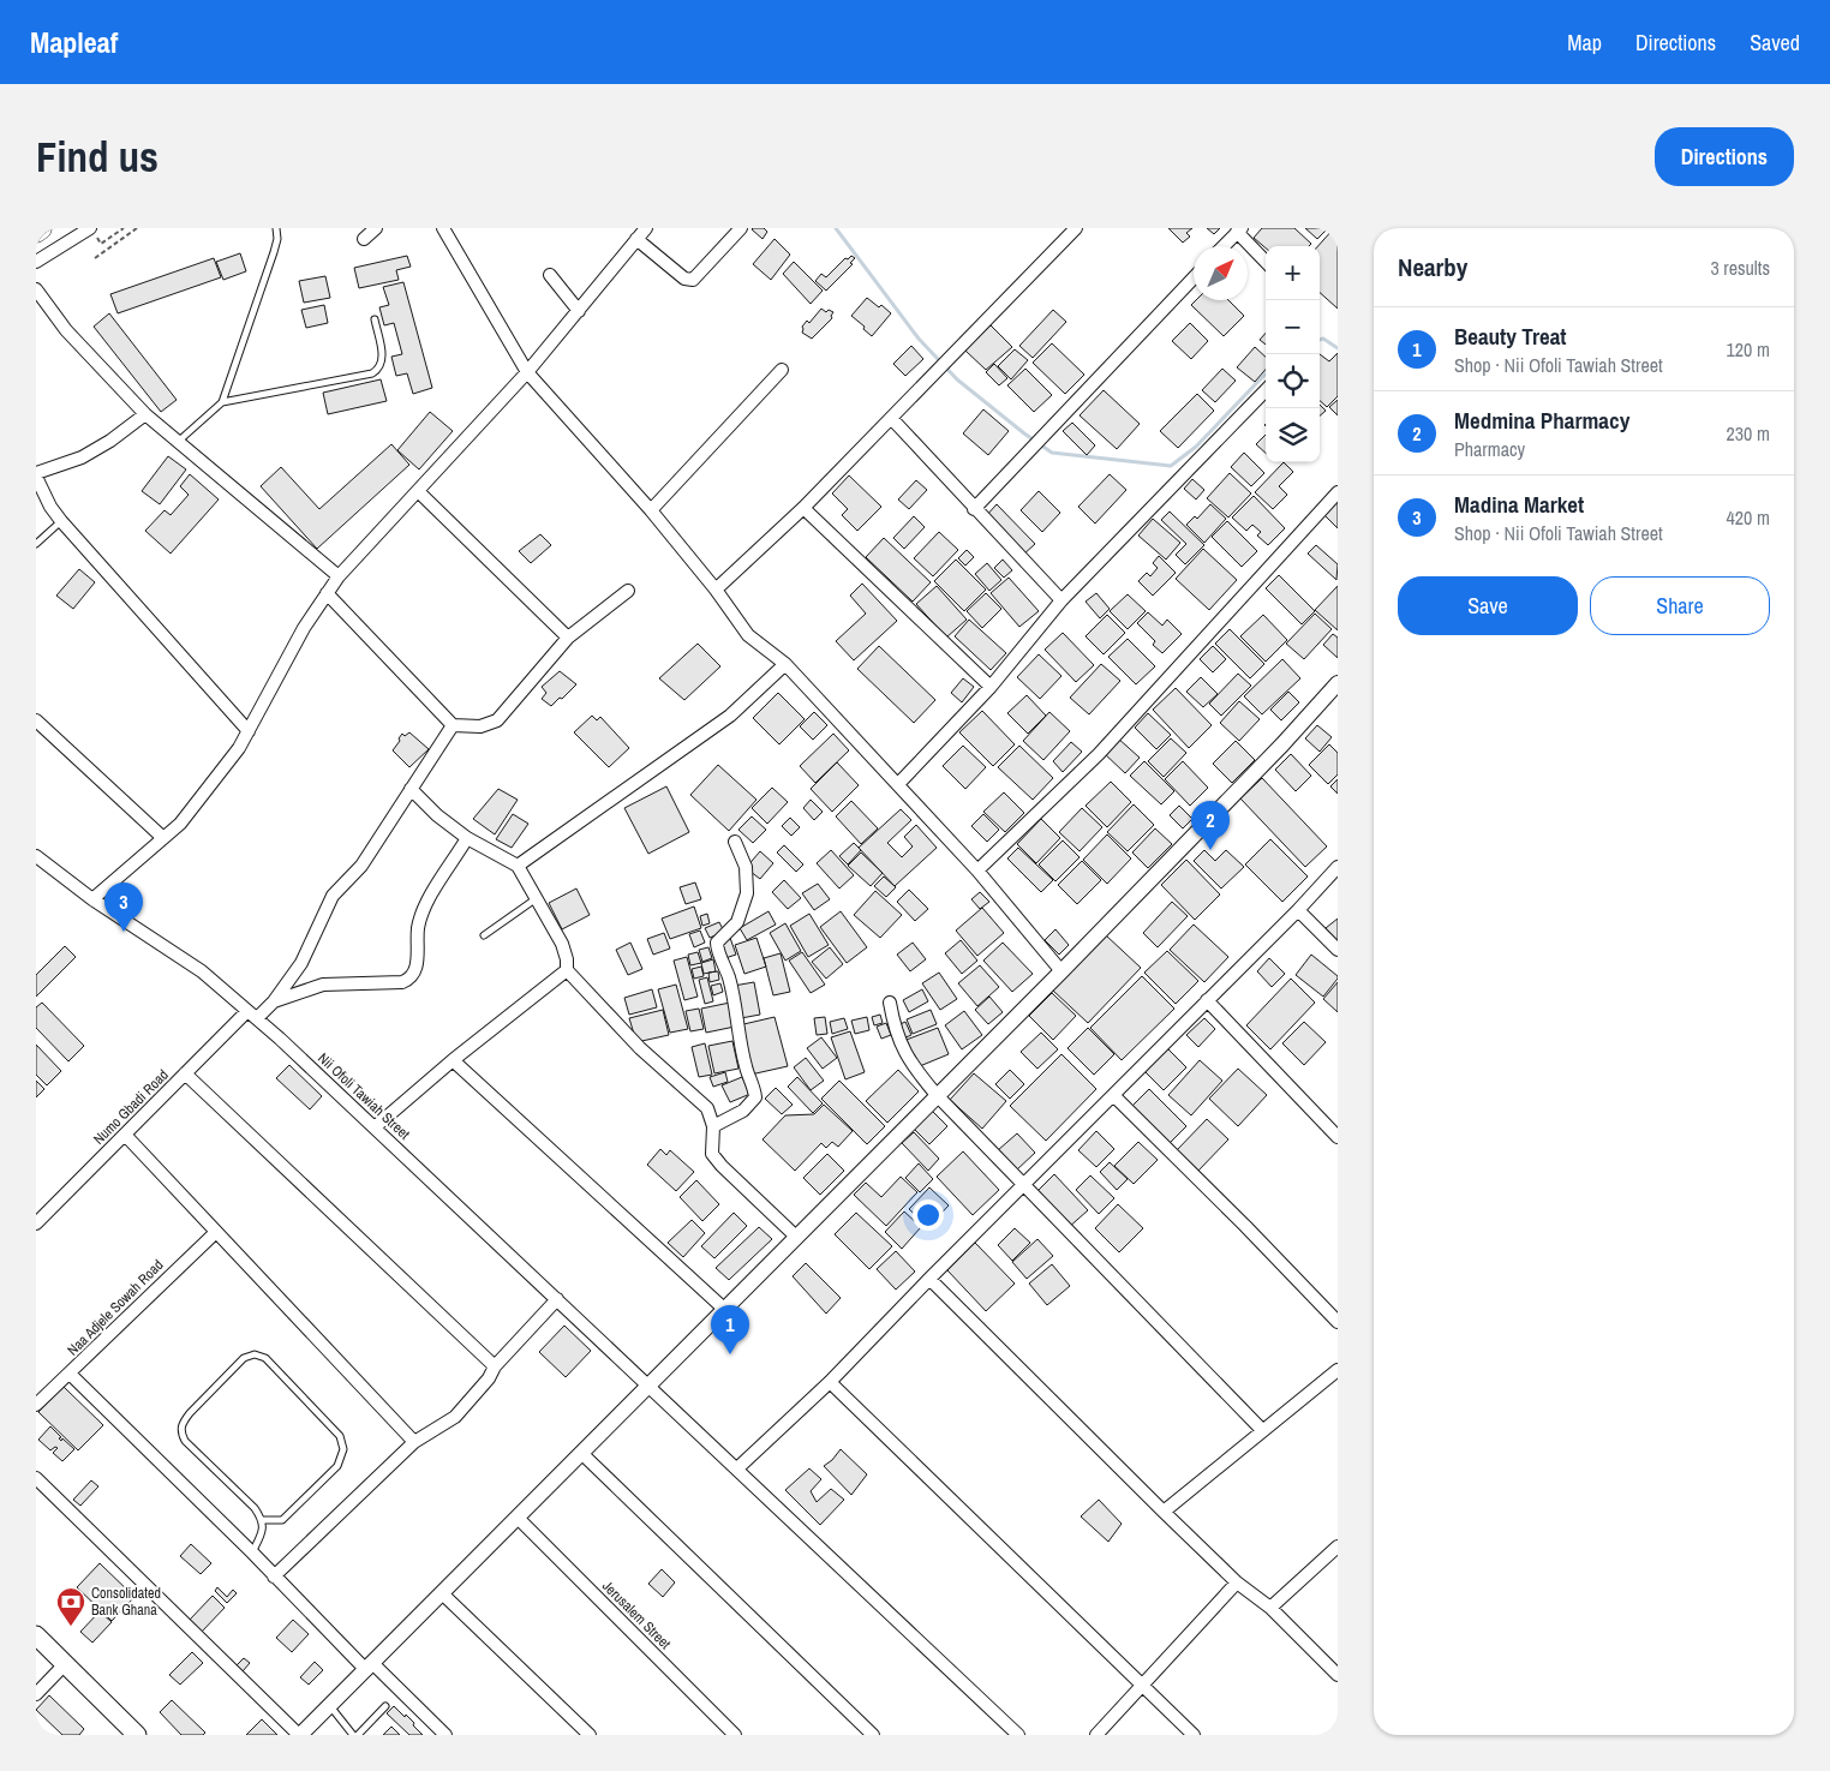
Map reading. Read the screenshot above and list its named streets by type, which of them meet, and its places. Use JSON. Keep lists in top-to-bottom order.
{
  "streets": {
    "street": [
      "Nii Ofoli Tawiah Street",
      "Numo Gbadi Road",
      "Naa Adjele Sowah Road",
      "Jerusalem Street"
    ]
  },
  "crossings": [
    ["Nii Ofoli Tawiah Street", "Numo Gbadi Road"]
  ],
  "places": {
    "bank": ["Consolidated Bank Ghana"]
  },
  "north": "top right",
  "page": {
    "header": "Mapleaf",
    "nav": ["Map", "Directions", "Saved"],
    "buttons": [
      "Directions",
      ["Save", "Share"]
    ],
    "title": "Find us",
    "heading": ["Nearby", "3 results"],
    "map_buttons": ["+", "−"],
    "list": [
      {
        "mark": "1",
        "name": "Beauty Treat",
        "note": "Shop · Nii Ofoli Tawiah Street",
        "value": "120 m"
      },
      {
        "mark": "2",
        "name": "Medmina Pharmacy",
        "note": "Pharmacy",
        "value": "230 m"
      },
      {
        "mark": "3",
        "name": "Madina Market",
        "note": "Shop · Nii Ofoli Tawiah Street",
        "value": "420 m"
      }
    ],
    "pins": ["2", "3", "1"]
  }
}
